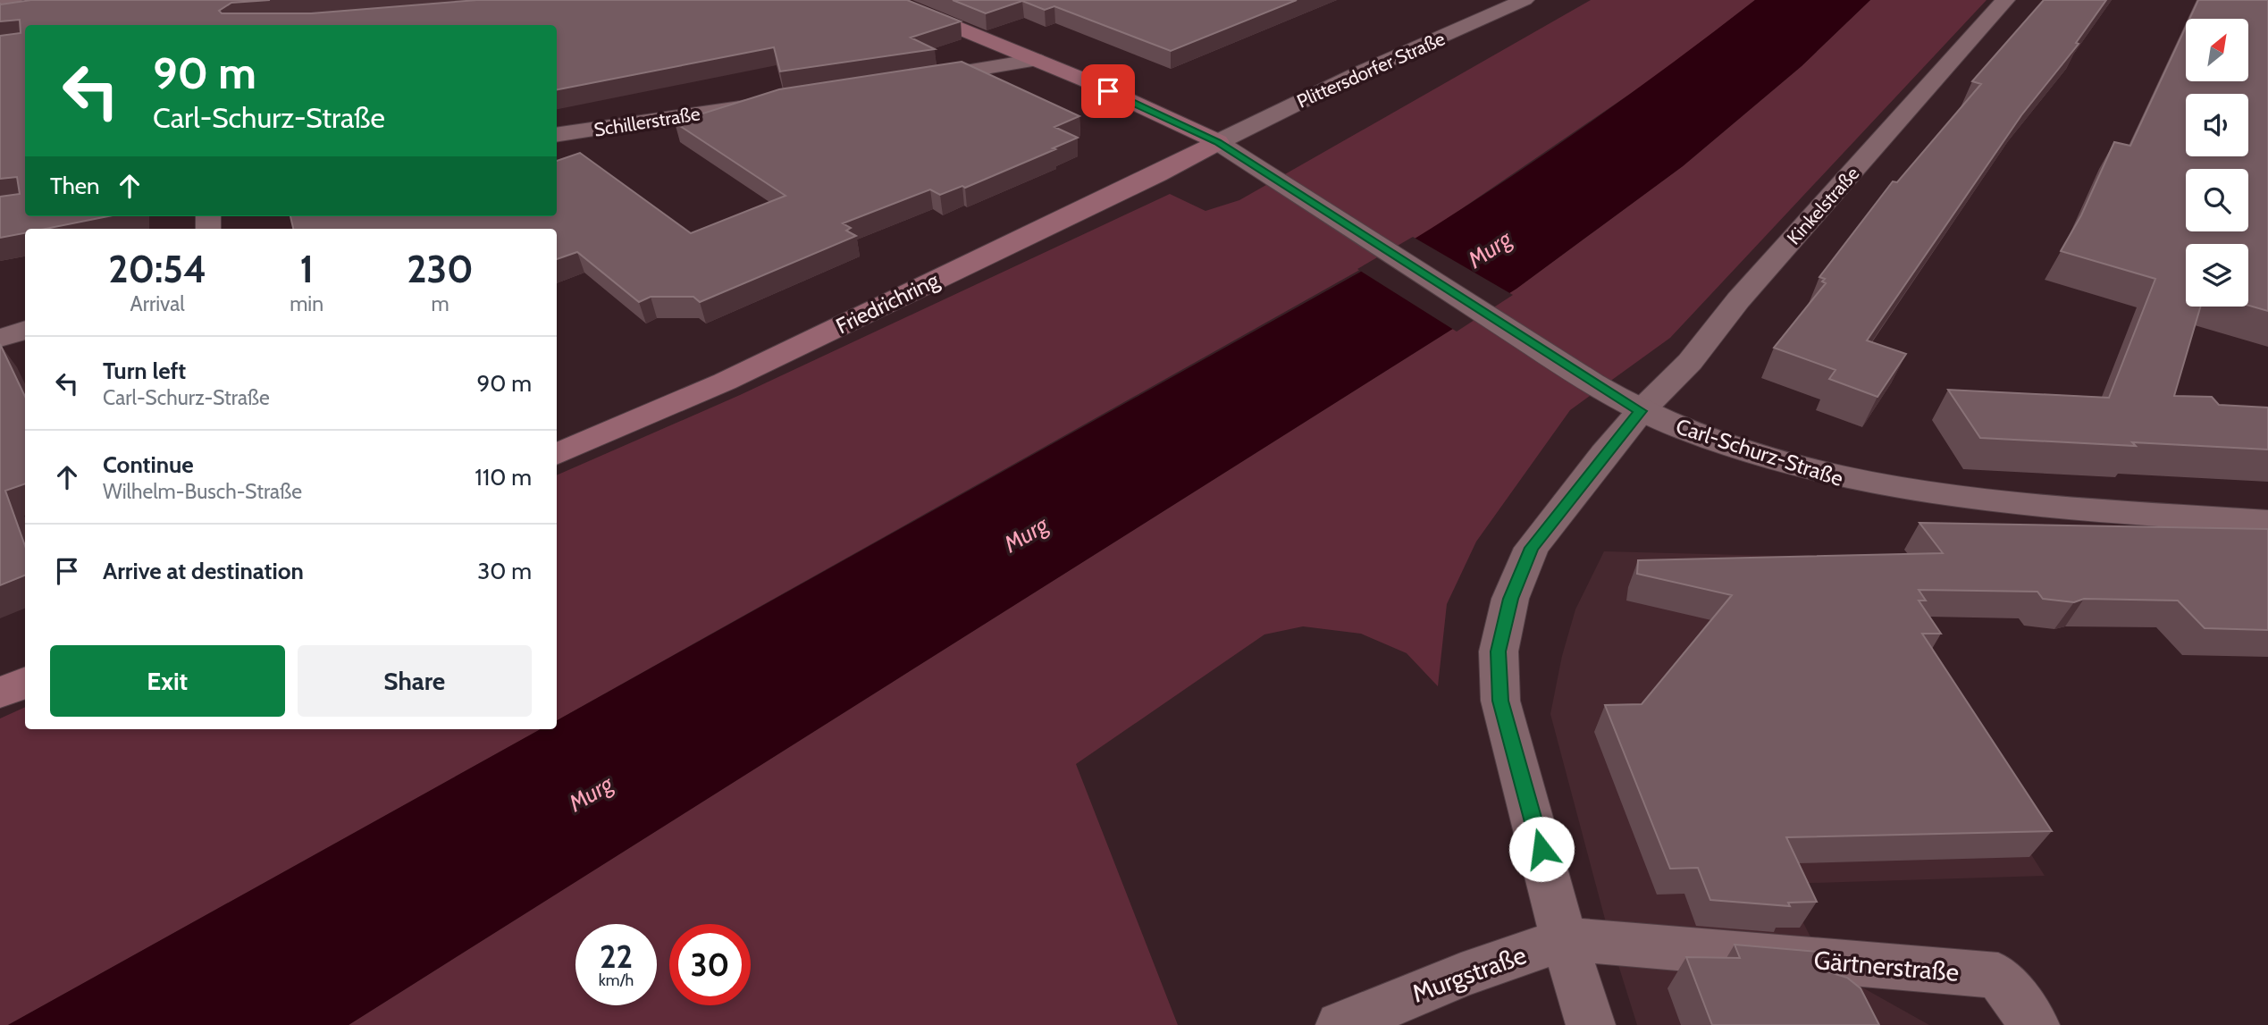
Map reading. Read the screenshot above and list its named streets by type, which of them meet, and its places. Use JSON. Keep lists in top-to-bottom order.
{
  "streets": {
    "main road": ["Friedrichring"],
    "street": [
      "Plittersdorfer Straße",
      "Schillerstraße",
      "Kinkelstraße",
      "Carl-Schurz-Straße",
      "Gärtnerstraße",
      "Murgstraße"
    ]
  },
  "crossings": [
    ["Plittersdorfer Straße", "Friedrichring"],
    ["Plittersdorfer Straße", "Carl-Schurz-Straße"],
    ["Kinkelstraße", "Carl-Schurz-Straße"],
    ["Kinkelstraße", "Gärtnerstraße"],
    ["Kinkelstraße", "Murgstraße"],
    ["Friedrichring", "Carl-Schurz-Straße"],
    ["Gärtnerstraße", "Murgstraße"]
  ],
  "water": ["Murg"],
  "north": "top right",
  "page": {
    "turn": ["90 m", "Carl-Schurz-Straße"],
    "then": "Then",
    "eta": [
      "20:54",
      "Arrival",
      "1",
      "min",
      "230",
      "m"
    ],
    "list": [
      {
        "name": "Turn left",
        "note": "Carl-Schurz-Straße",
        "value": "90 m"
      },
      {
        "name": "Continue",
        "note": "Wilhelm-Busch-Straße",
        "value": "110 m"
      },
      {
        "name": "Arrive at destination",
        "value": "30 m"
      }
    ],
    "buttons": ["Exit", "Share"],
    "speed": "22 km/h",
    "limit": "30"
  }
}
